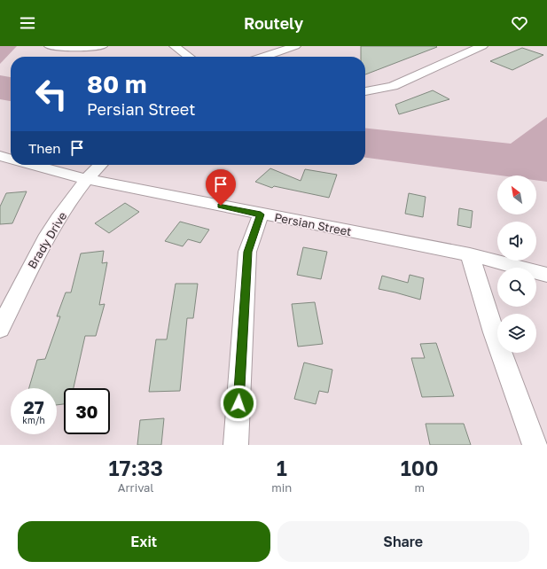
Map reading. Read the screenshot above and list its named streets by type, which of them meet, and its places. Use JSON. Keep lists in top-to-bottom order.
{
  "streets": {
    "street": ["Persian Street", "Brady Drive"]
  },
  "crossings": [
    ["Persian Street", "Brady Drive"]
  ],
  "north": "top left",
  "page": {
    "header": "Routely",
    "turn": ["80 m", "Persian Street"],
    "then": "Then",
    "speed": "27 km/h",
    "limit": "30",
    "eta": [
      "17:33",
      "Arrival",
      "1",
      "min",
      "100",
      "m"
    ],
    "buttons": ["Exit", "Share"]
  }
}
